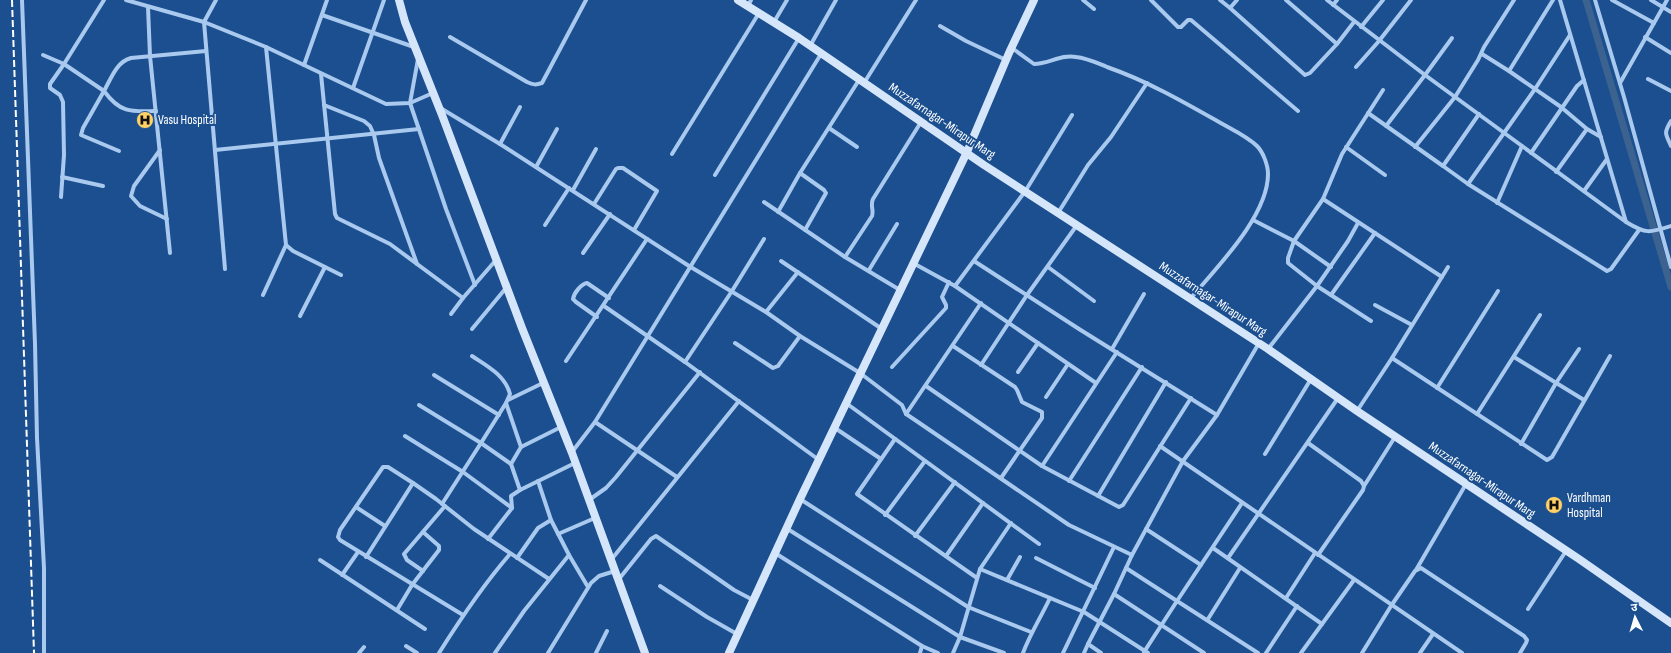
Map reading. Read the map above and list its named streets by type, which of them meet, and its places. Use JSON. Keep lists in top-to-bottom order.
{
  "streets": {
    "main road": ["Muzzafarnagar-Mirapur Marg"]
  },
  "places": {
    "hospital": ["Vasu Hospital", "Vardhman Hospital"]
  },
  "north": "top"
}
